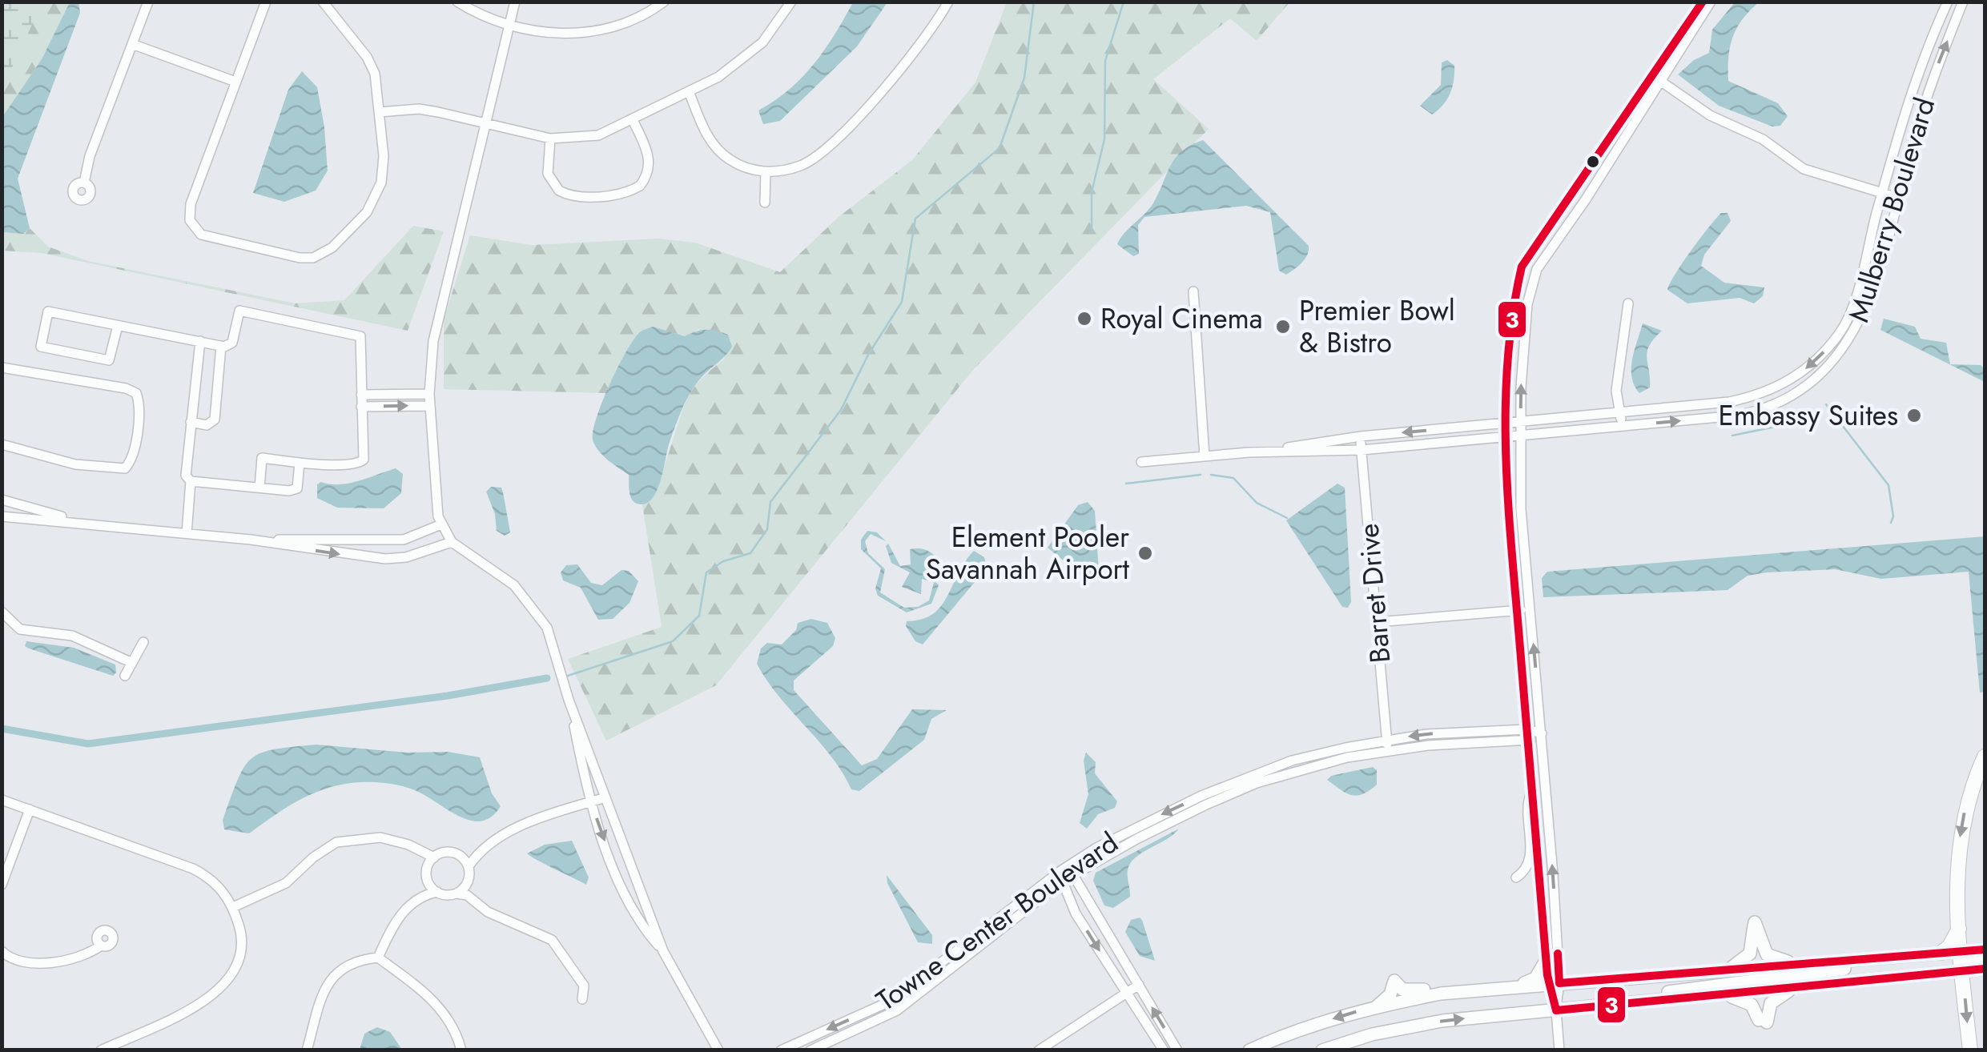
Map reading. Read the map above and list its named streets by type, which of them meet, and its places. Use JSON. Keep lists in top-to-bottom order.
{
  "streets": {
    "street": ["Mulberry Boulevard", "Barret Drive", "Towne Center Boulevard"]
  },
  "crossings": [
    ["Mulberry Boulevard", "Barret Drive"],
    ["Barret Drive", "Towne Center Boulevard"]
  ],
  "places": [
    "Royal Cinema",
    "Premier Bowl & Bistro",
    "Embassy Suites",
    "Element Pooler Savannah Airport"
  ],
  "lines": ["transit line 3"]
}
